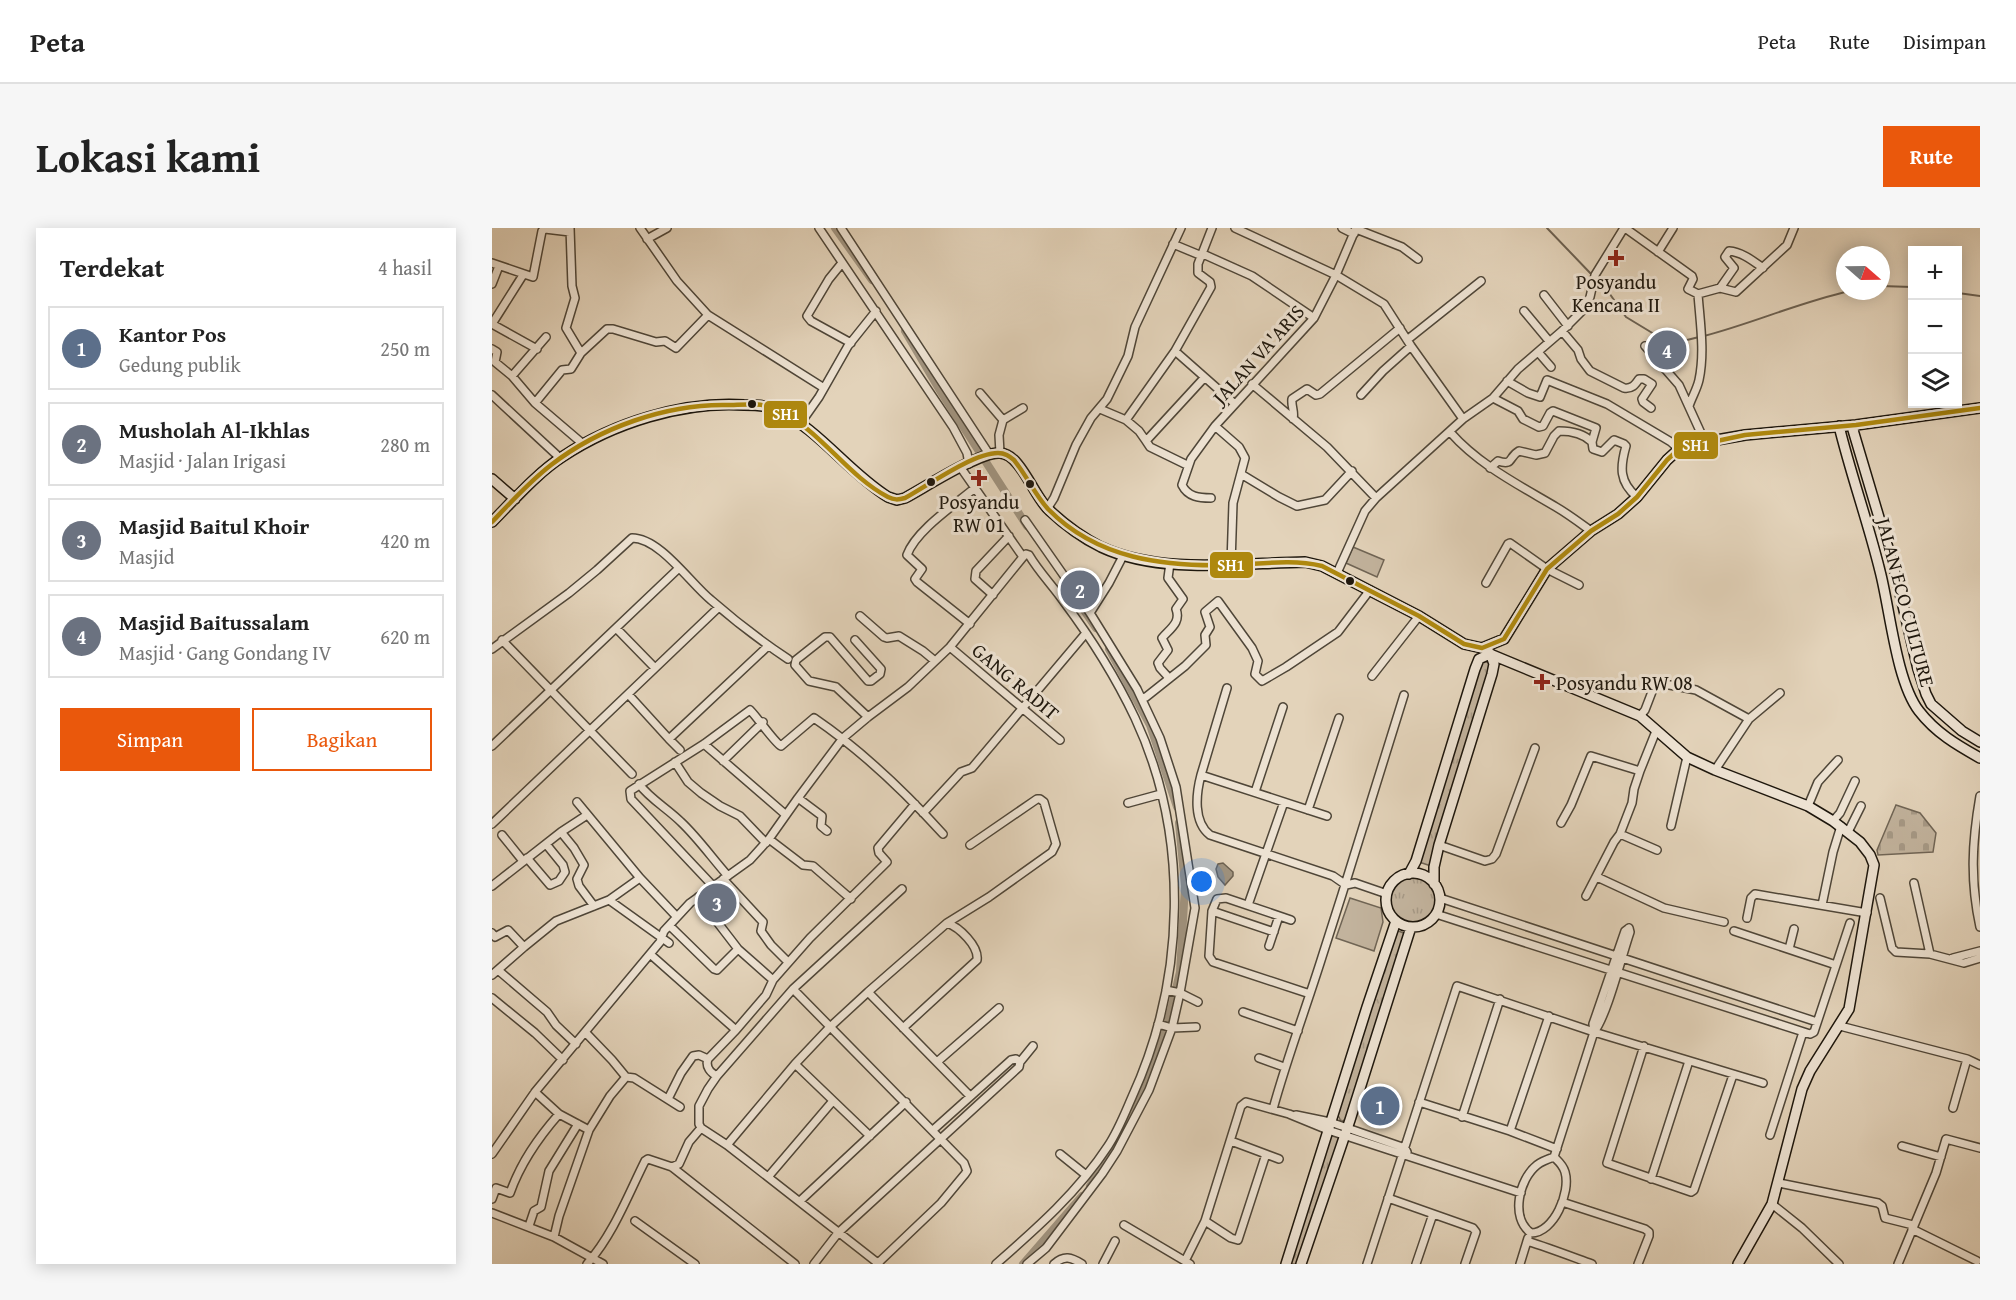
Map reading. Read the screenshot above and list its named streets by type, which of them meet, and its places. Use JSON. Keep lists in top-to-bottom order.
{
  "streets": {
    "street": ["JALAN VA'ARIS", "JALAN ECO CULTURE", "GANG RADIT"]
  },
  "places": {
    "health": ["Posyandu Kencana II", "Posyandu RW 01", "Posyandu RW 08"]
  },
  "lines": ["transit line SH1"],
  "north": "right",
  "page": {
    "header": "Peta",
    "nav": ["Peta", "Rute", "Disimpan"],
    "title": "Lokasi kami",
    "buttons": [
      "Rute",
      ["Simpan", "Bagikan"]
    ],
    "heading": ["Terdekat", "4 hasil"],
    "map_buttons": ["+", "−"],
    "list": [
      {
        "mark": "1",
        "name": "Kantor Pos",
        "note": "Gedung publik",
        "value": "250 m"
      },
      {
        "mark": "2",
        "name": "Musholah Al-Ikhlas",
        "note": "Masjid · Jalan Irigasi",
        "value": "280 m"
      },
      {
        "mark": "3",
        "name": "Masjid Baitul Khoir",
        "note": "Masjid",
        "value": "420 m"
      },
      {
        "mark": "4",
        "name": "Masjid Baitussalam",
        "note": "Masjid · Gang Gondang IV",
        "value": "620 m"
      }
    ],
    "pins": [
      "4",
      "2",
      "3",
      "1"
    ]
  }
}
